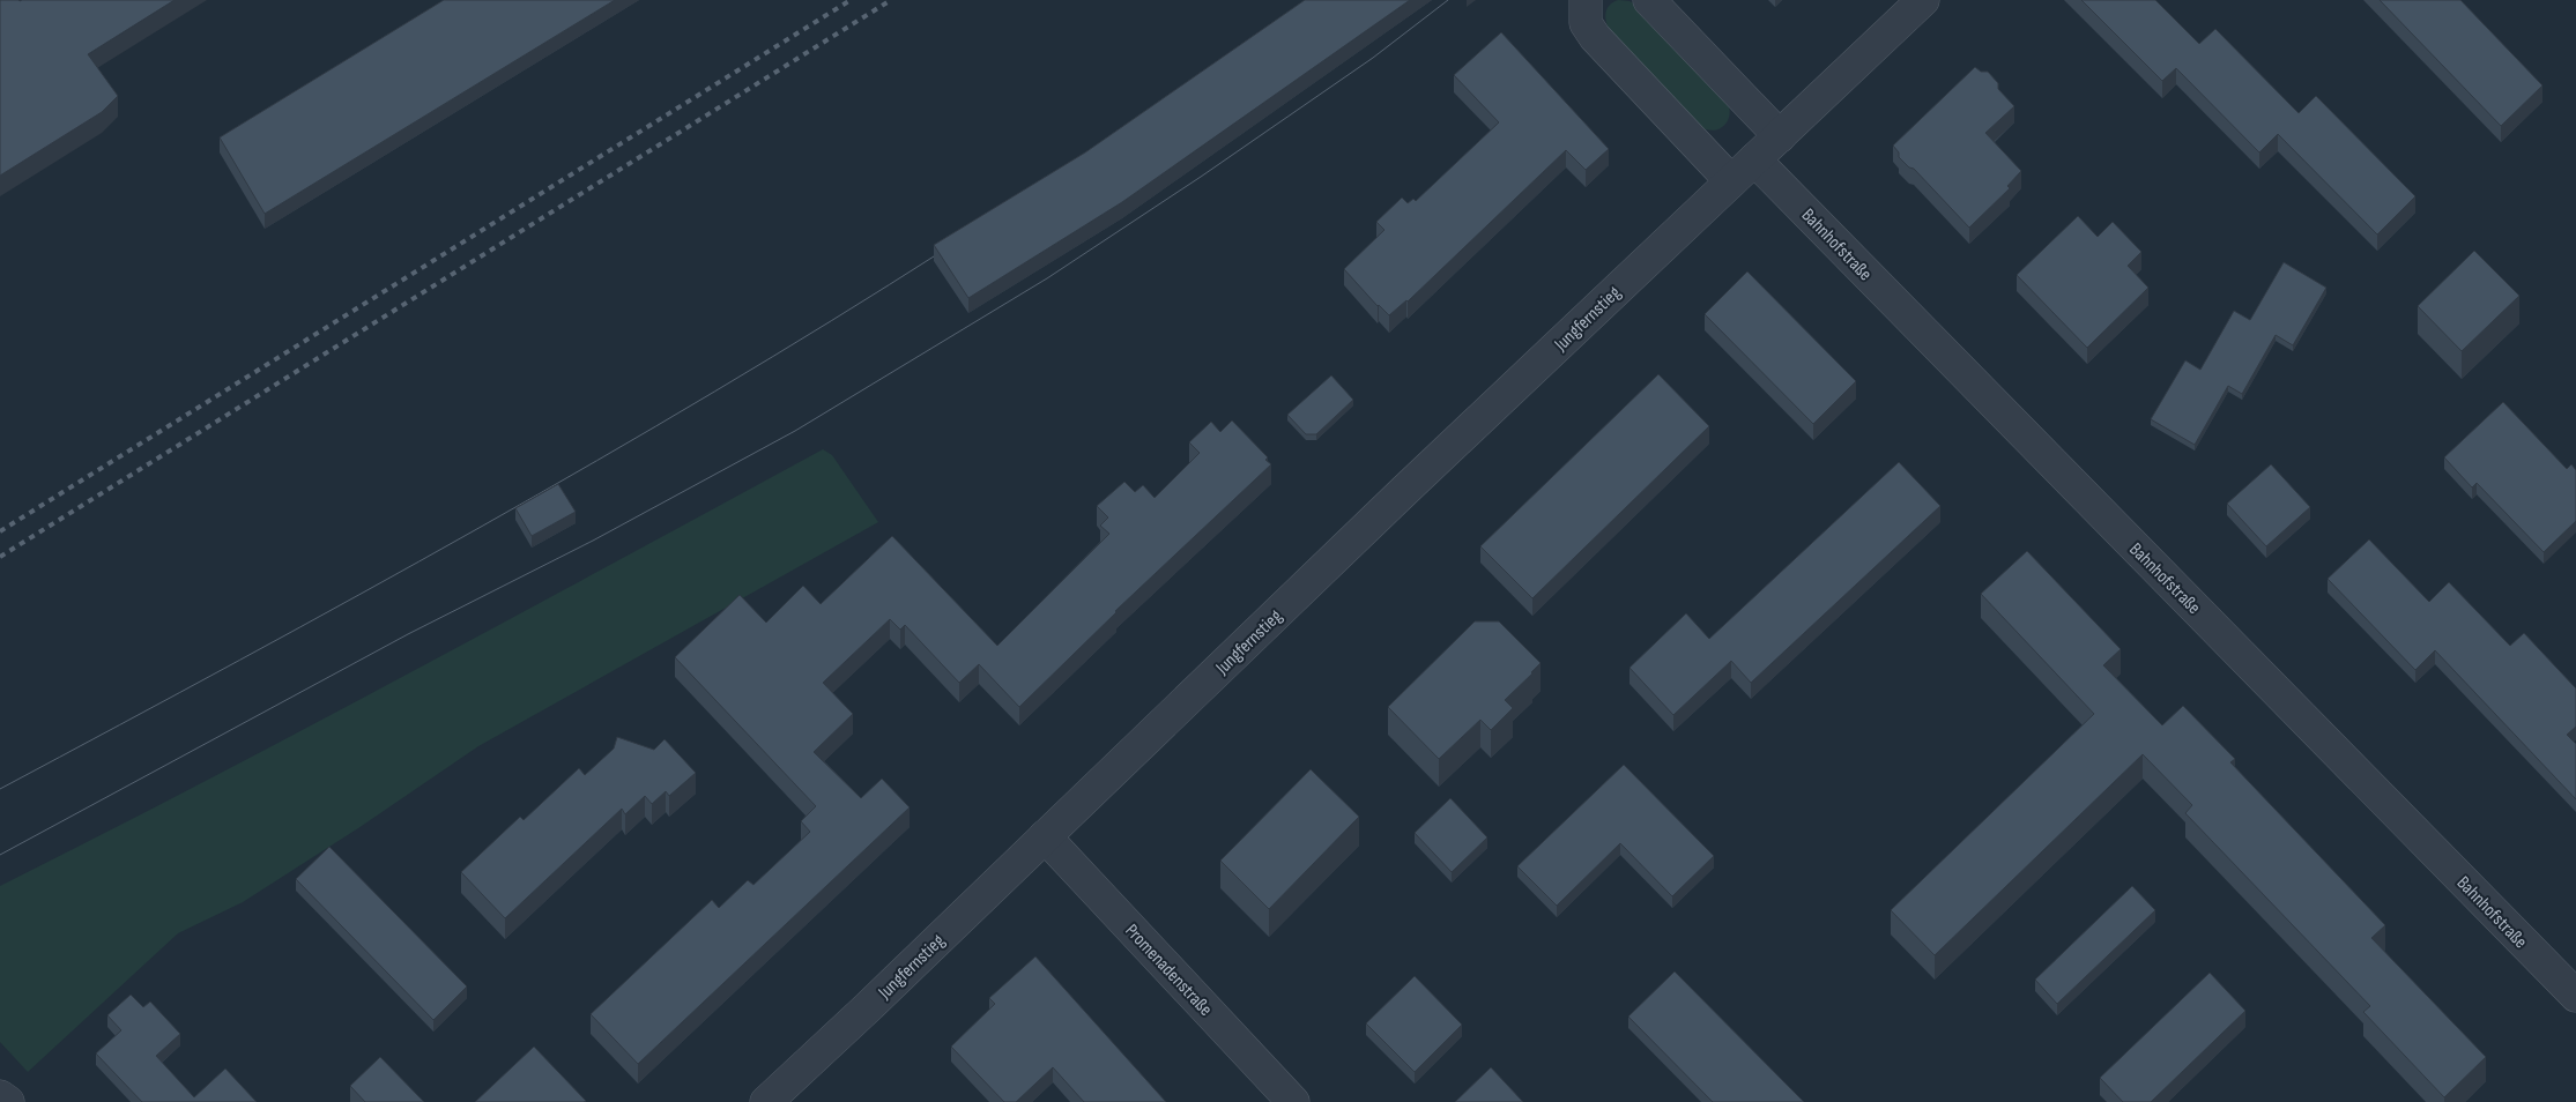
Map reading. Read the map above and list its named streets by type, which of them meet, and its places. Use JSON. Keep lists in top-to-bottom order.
{
  "streets": {
    "street": ["Bahnhofstraße", "Jungfernstieg", "Promenadenstraße"]
  },
  "crossings": [
    ["Bahnhofstraße", "Jungfernstieg"],
    ["Jungfernstieg", "Promenadenstraße"]
  ]
}
